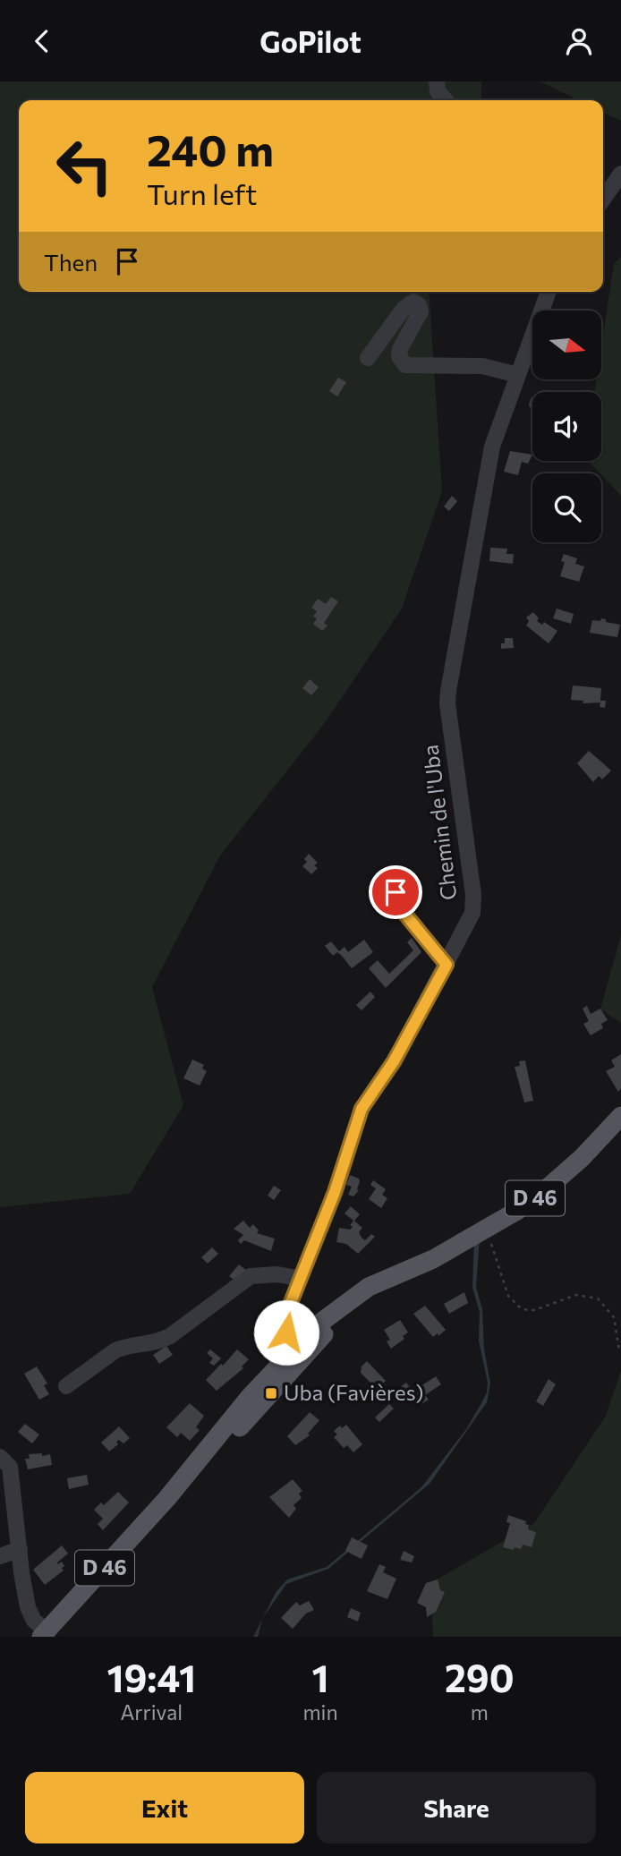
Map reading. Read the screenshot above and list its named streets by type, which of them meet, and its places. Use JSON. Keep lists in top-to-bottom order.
{
  "streets": {
    "main road": ["D 46"],
    "street": ["Chemin de l'Uba"]
  },
  "crossings": [
    ["Chemin de l'Uba", "D 46"]
  ],
  "places": {
    "transit": ["Uba (Favières)"]
  },
  "north": "right",
  "page": {
    "header": "GoPilot",
    "turn": ["240 m", "Turn left"],
    "then": "Then",
    "eta": [
      "19:41",
      "Arrival",
      "1",
      "min",
      "290",
      "m"
    ],
    "buttons": ["Exit", "Share"]
  }
}
